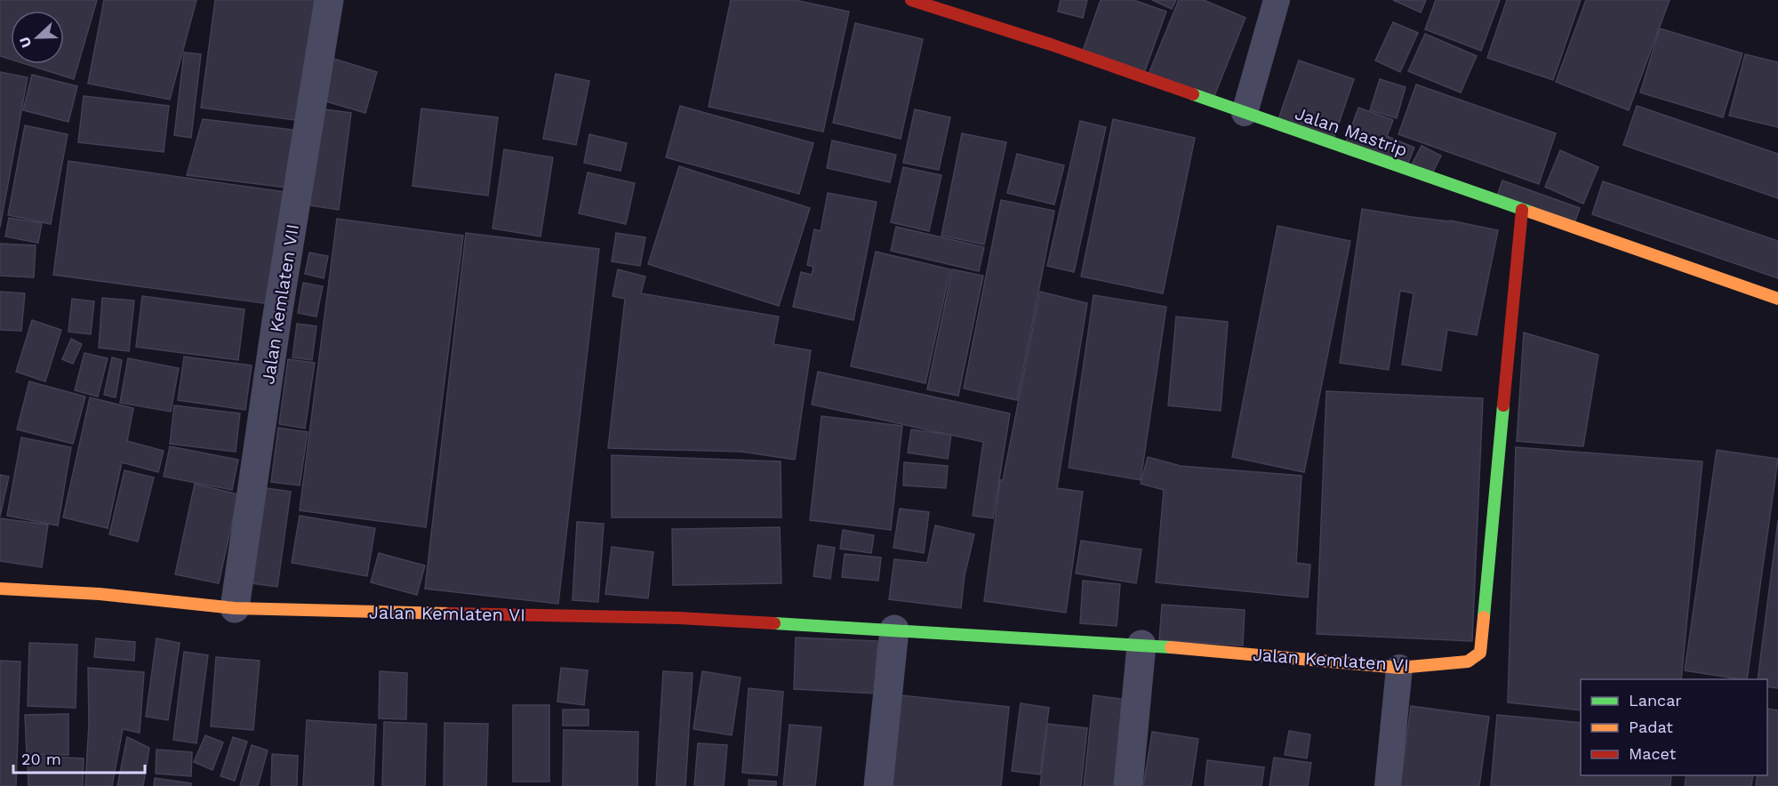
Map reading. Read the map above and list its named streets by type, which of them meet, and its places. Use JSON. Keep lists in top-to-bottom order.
{
  "streets": {
    "street": ["Jalan Mastrip", "Jalan Kemlaten VII", "Jalan Kemlaten VI"]
  },
  "crossings": [
    ["Jalan Mastrip", "Jalan Kemlaten VI"],
    ["Jalan Kemlaten VII", "Jalan Kemlaten VI"]
  ],
  "legend": ["Lancar", "Padat", "Macet"],
  "scale_bar": "20 m",
  "north": "left"
}
